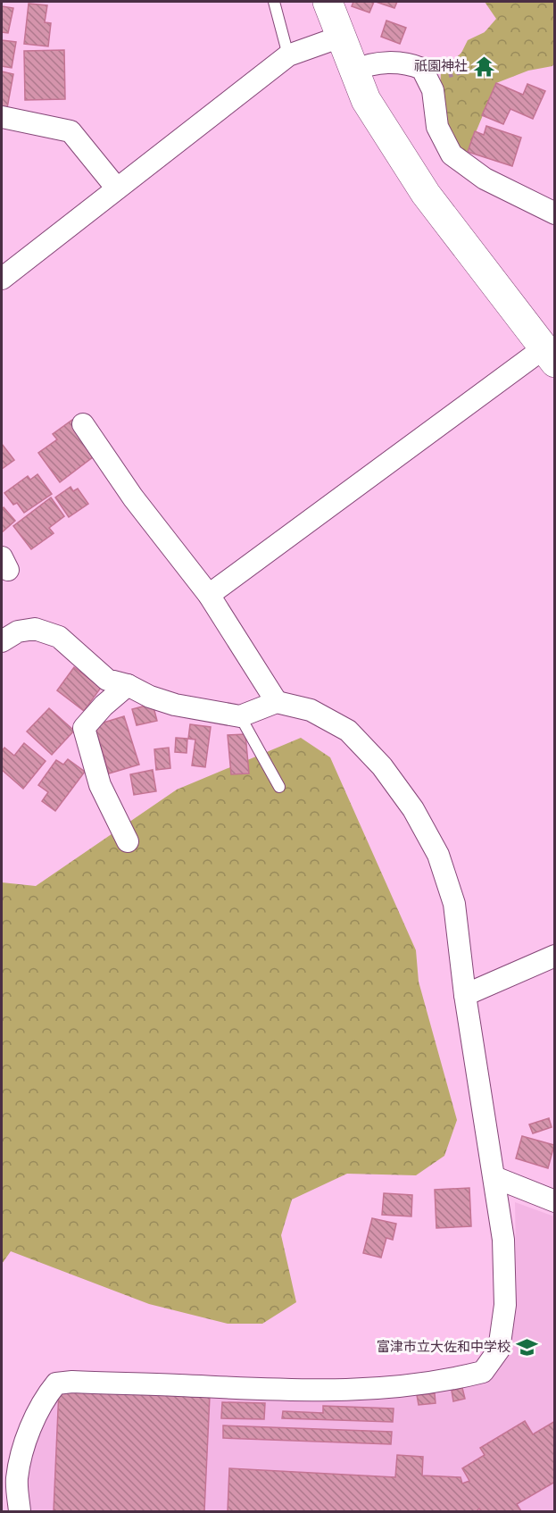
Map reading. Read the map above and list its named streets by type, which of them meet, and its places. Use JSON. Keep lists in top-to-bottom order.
{
  "places": {
    "temple": ["祇園神社"],
    "school or university": ["富津市立大佐和中学校"]
  }
}
